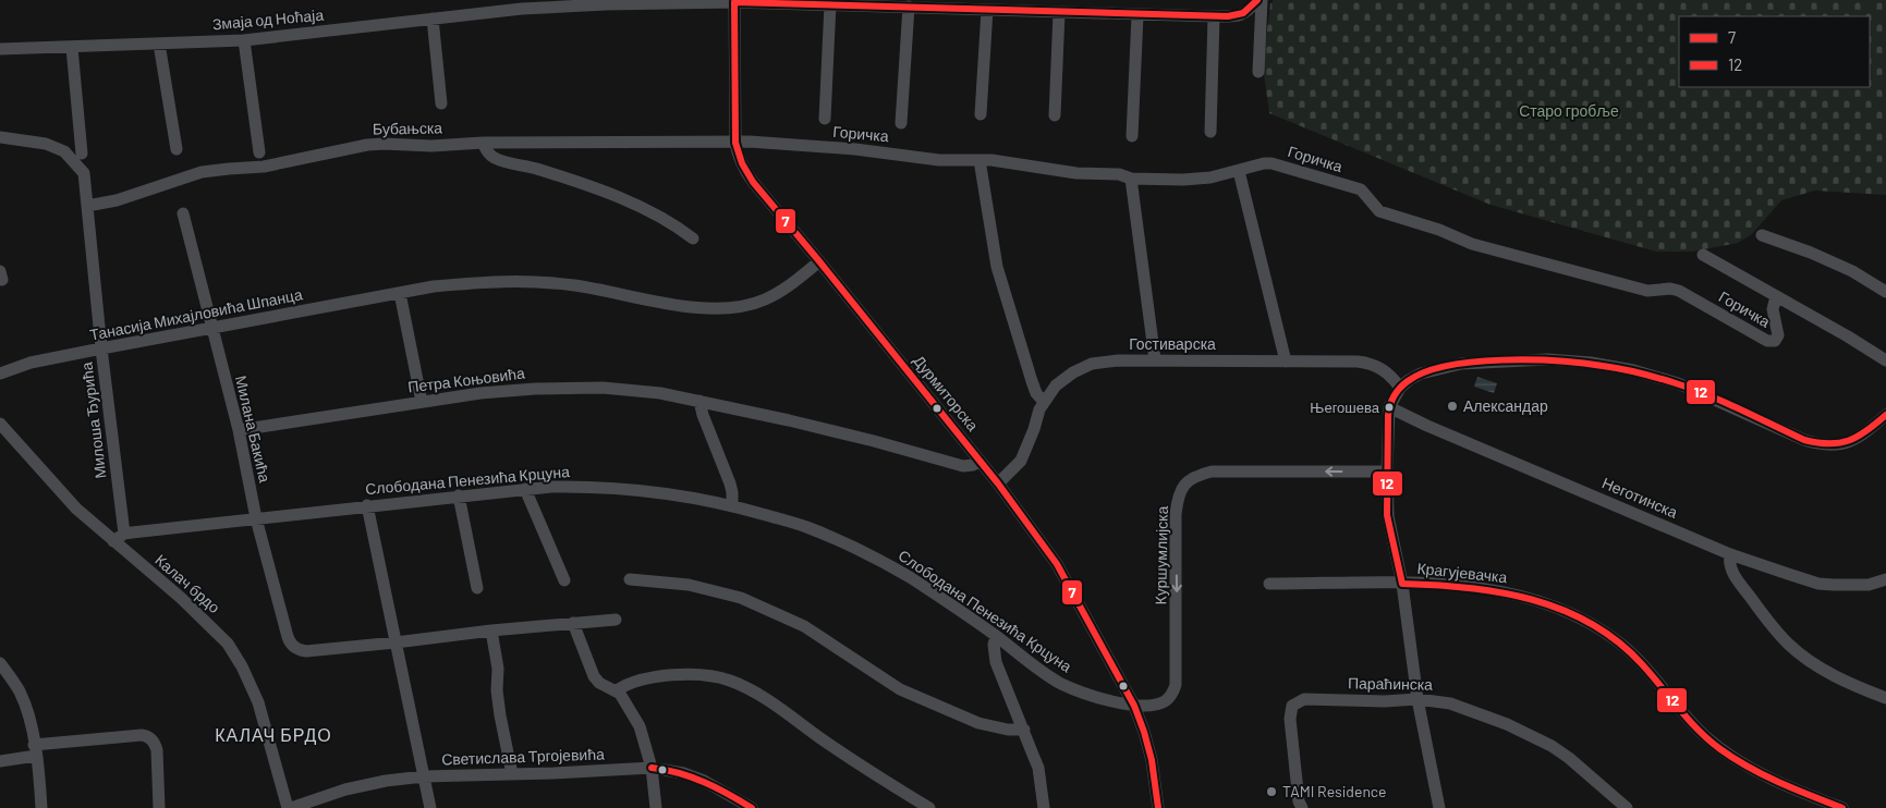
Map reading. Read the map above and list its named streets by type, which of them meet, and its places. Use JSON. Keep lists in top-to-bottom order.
{
  "streets": {
    "street": [
      "Змаја од Ноћаја",
      "Бубањска",
      "Горичка",
      "Танасија Михајловића Шпанца",
      "Гостиварска",
      "Петра Коњовића",
      "Дурмиторска",
      "Милоша Ђурића",
      "Милана Бакића",
      "Слободана Пенезића Крцуна",
      "Неготинска",
      "Куршумлијска",
      "Крагујевачка",
      "Калач брдо",
      "Параћинска",
      "Светислава Тргојевића"
    ]
  },
  "crossings": [
    ["Змаја од Ноћаја", "Дурмиторска"],
    ["Бубањска", "Горичка"],
    ["Бубањска", "Дурмиторска"],
    ["Бубањска", "Милоша Ђурића"],
    ["Горичка", "Дурмиторска"],
    ["Танасија Михајловића Шпанца", "Дурмиторска"],
    ["Танасија Михајловића Шпанца", "Милоша Ђурића"],
    ["Танасија Михајловића Шпанца", "Милана Бакића"],
    ["Гостиварска", "Дурмиторска"],
    ["Петра Коњовића", "Дурмиторска"],
    ["Петра Коњовића", "Милана Бакића"],
    ["Дурмиторска", "Слободана Пенезића Крцуна"],
    ["Дурмиторска", "Куршумлијска"],
    ["Милоша Ђурића", "Слободана Пенезића Крцуна"],
    ["Милоша Ђурића", "Калач брдо"],
    ["Милана Бакића", "Слободана Пенезића Крцуна"],
    ["Слободана Пенезића Крцуна", "Куршумлијска"],
    ["Слободана Пенезића Крцуна", "Калач брдо"],
    ["Калач брдо", "Светислава Тргојевића"]
  ],
  "districts": ["КАЛАЧ БРДО"],
  "parks": ["Старо гробље"],
  "places": ["Александар", "Његошева", "TAMI Residence"],
  "lines": ["transit line 7", "transit line 12"],
  "legend": ["7", "12"]
}
